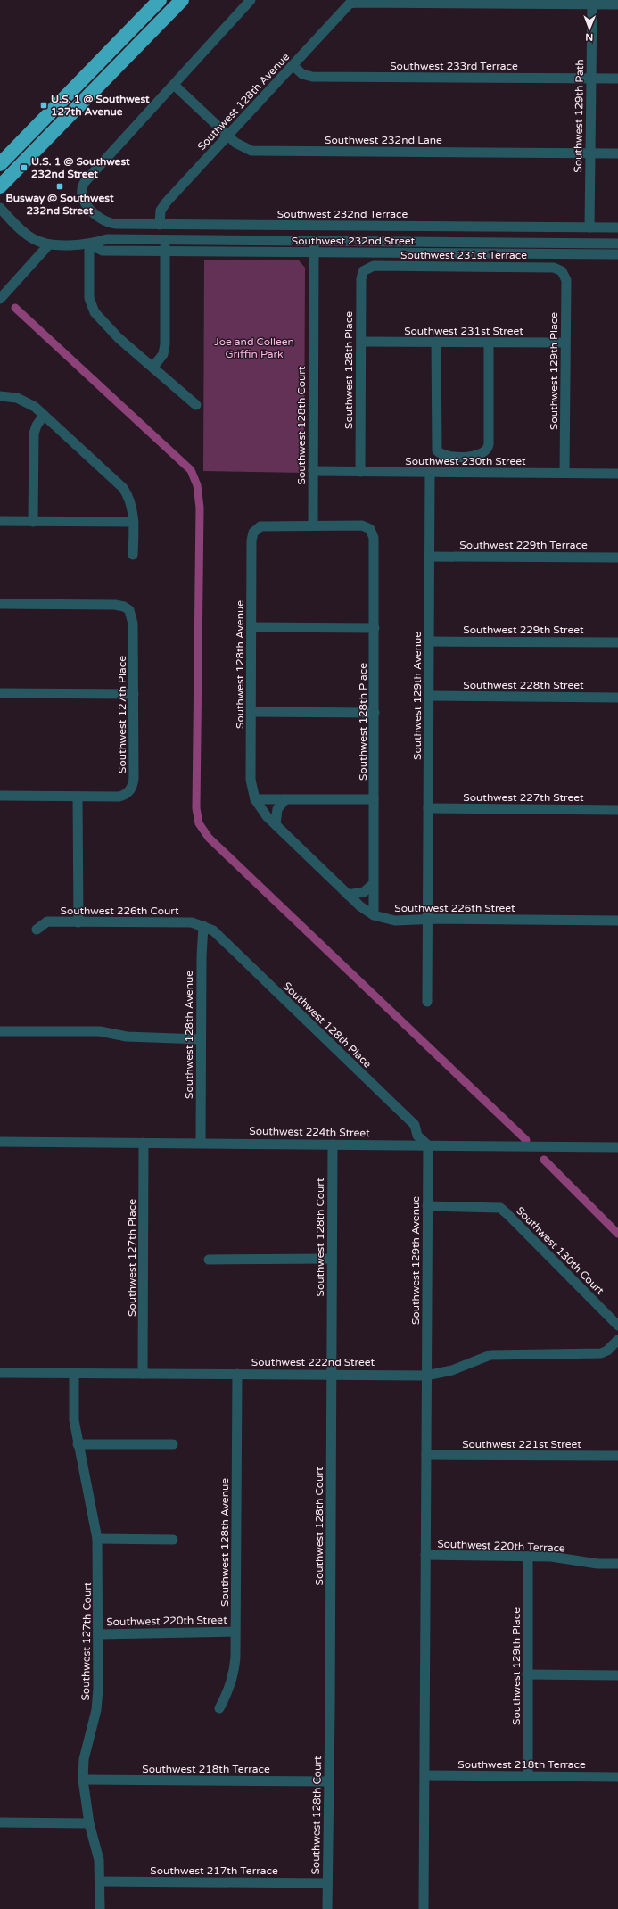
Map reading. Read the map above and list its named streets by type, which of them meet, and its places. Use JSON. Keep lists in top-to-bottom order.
{
  "streets": {
    "street": [
      "Southwest 233rd Terrace",
      "Southwest 128th Avenue",
      "Southwest 129th Path",
      "Southwest 232nd Lane",
      "Southwest 232nd Terrace",
      "Southwest 232nd Street",
      "Southwest 231st Terrace",
      "Southwest 231st Street",
      "Southwest 128th Place",
      "Southwest 129th Place",
      "Southwest 128th Court",
      "Southwest 230th Street",
      "Southwest 229th Terrace",
      "Southwest 229th Street",
      "Southwest 228th Street",
      "Southwest 129th Avenue",
      "Southwest 127th Place",
      "Southwest 227th Street",
      "Southwest 226th Street",
      "Southwest 226th Court",
      "Southwest 224th Street",
      "Southwest 130th Court",
      "Southwest 222nd Street",
      "Southwest 221st Street",
      "Southwest 220th Terrace",
      "Southwest 220th Street",
      "Southwest 127th Court",
      "Southwest 218th Terrace",
      "Southwest 217th Terrace"
    ]
  },
  "crossings": [
    ["Southwest 233rd Terrace", "Southwest 128th Avenue"],
    ["Southwest 233rd Terrace", "Southwest 129th Path"],
    ["Southwest 128th Avenue", "Southwest 232nd Lane"],
    ["Southwest 128th Avenue", "Southwest 232nd Terrace"],
    ["Southwest 128th Avenue", "Southwest 128th Place"],
    ["Southwest 128th Avenue", "Southwest 128th Court"],
    ["Southwest 128th Avenue", "Southwest 226th Street"],
    ["Southwest 128th Avenue", "Southwest 226th Court"],
    ["Southwest 128th Avenue", "Southwest 224th Street"],
    ["Southwest 128th Avenue", "Southwest 222nd Street"],
    ["Southwest 128th Avenue", "Southwest 220th Street"],
    ["Southwest 129th Path", "Southwest 232nd Lane"],
    ["Southwest 129th Path", "Southwest 232nd Terrace"],
    ["Southwest 232nd Lane", "Southwest 232nd Terrace"],
    ["Southwest 232nd Street", "Southwest 128th Court"],
    ["Southwest 231st Terrace", "Southwest 128th Place"],
    ["Southwest 231st Terrace", "Southwest 129th Place"],
    ["Southwest 231st Street", "Southwest 128th Place"],
    ["Southwest 231st Street", "Southwest 129th Place"],
    ["Southwest 128th Place", "Southwest 128th Court"],
    ["Southwest 128th Place", "Southwest 230th Street"],
    ["Southwest 128th Place", "Southwest 129th Avenue"],
    ["Southwest 128th Place", "Southwest 226th Street"],
    ["Southwest 128th Place", "Southwest 226th Court"],
    ["Southwest 128th Place", "Southwest 224th Street"],
    ["Southwest 129th Place", "Southwest 230th Street"],
    ["Southwest 129th Place", "Southwest 220th Terrace"],
    ["Southwest 129th Place", "Southwest 218th Terrace"],
    ["Southwest 128th Court", "Southwest 230th Street"],
    ["Southwest 128th Court", "Southwest 224th Street"],
    ["Southwest 128th Court", "Southwest 222nd Street"],
    ["Southwest 128th Court", "Southwest 218th Terrace"],
    ["Southwest 128th Court", "Southwest 217th Terrace"],
    ["Southwest 230th Street", "Southwest 129th Avenue"],
    ["Southwest 229th Terrace", "Southwest 129th Avenue"],
    ["Southwest 229th Street", "Southwest 129th Avenue"],
    ["Southwest 228th Street", "Southwest 129th Avenue"],
    ["Southwest 129th Avenue", "Southwest 227th Street"],
    ["Southwest 129th Avenue", "Southwest 226th Street"],
    ["Southwest 129th Avenue", "Southwest 224th Street"],
    ["Southwest 129th Avenue", "Southwest 130th Court"],
    ["Southwest 129th Avenue", "Southwest 222nd Street"],
    ["Southwest 127th Place", "Southwest 224th Street"],
    ["Southwest 127th Place", "Southwest 222nd Street"],
    ["Southwest 222nd Street", "Southwest 127th Court"],
    ["Southwest 220th Street", "Southwest 127th Court"],
    ["Southwest 127th Court", "Southwest 218th Terrace"],
    ["Southwest 127th Court", "Southwest 217th Terrace"]
  ],
  "parks": ["Joe and Colleen Griffin Park"],
  "places": {
    "transit": ["U.S. 1 @ Southwest 127th Avenue", "U.S. 1 @ Southwest 232nd Street", "Busway @ Southwest 232nd Street"]
  },
  "north": "bottom"
}
